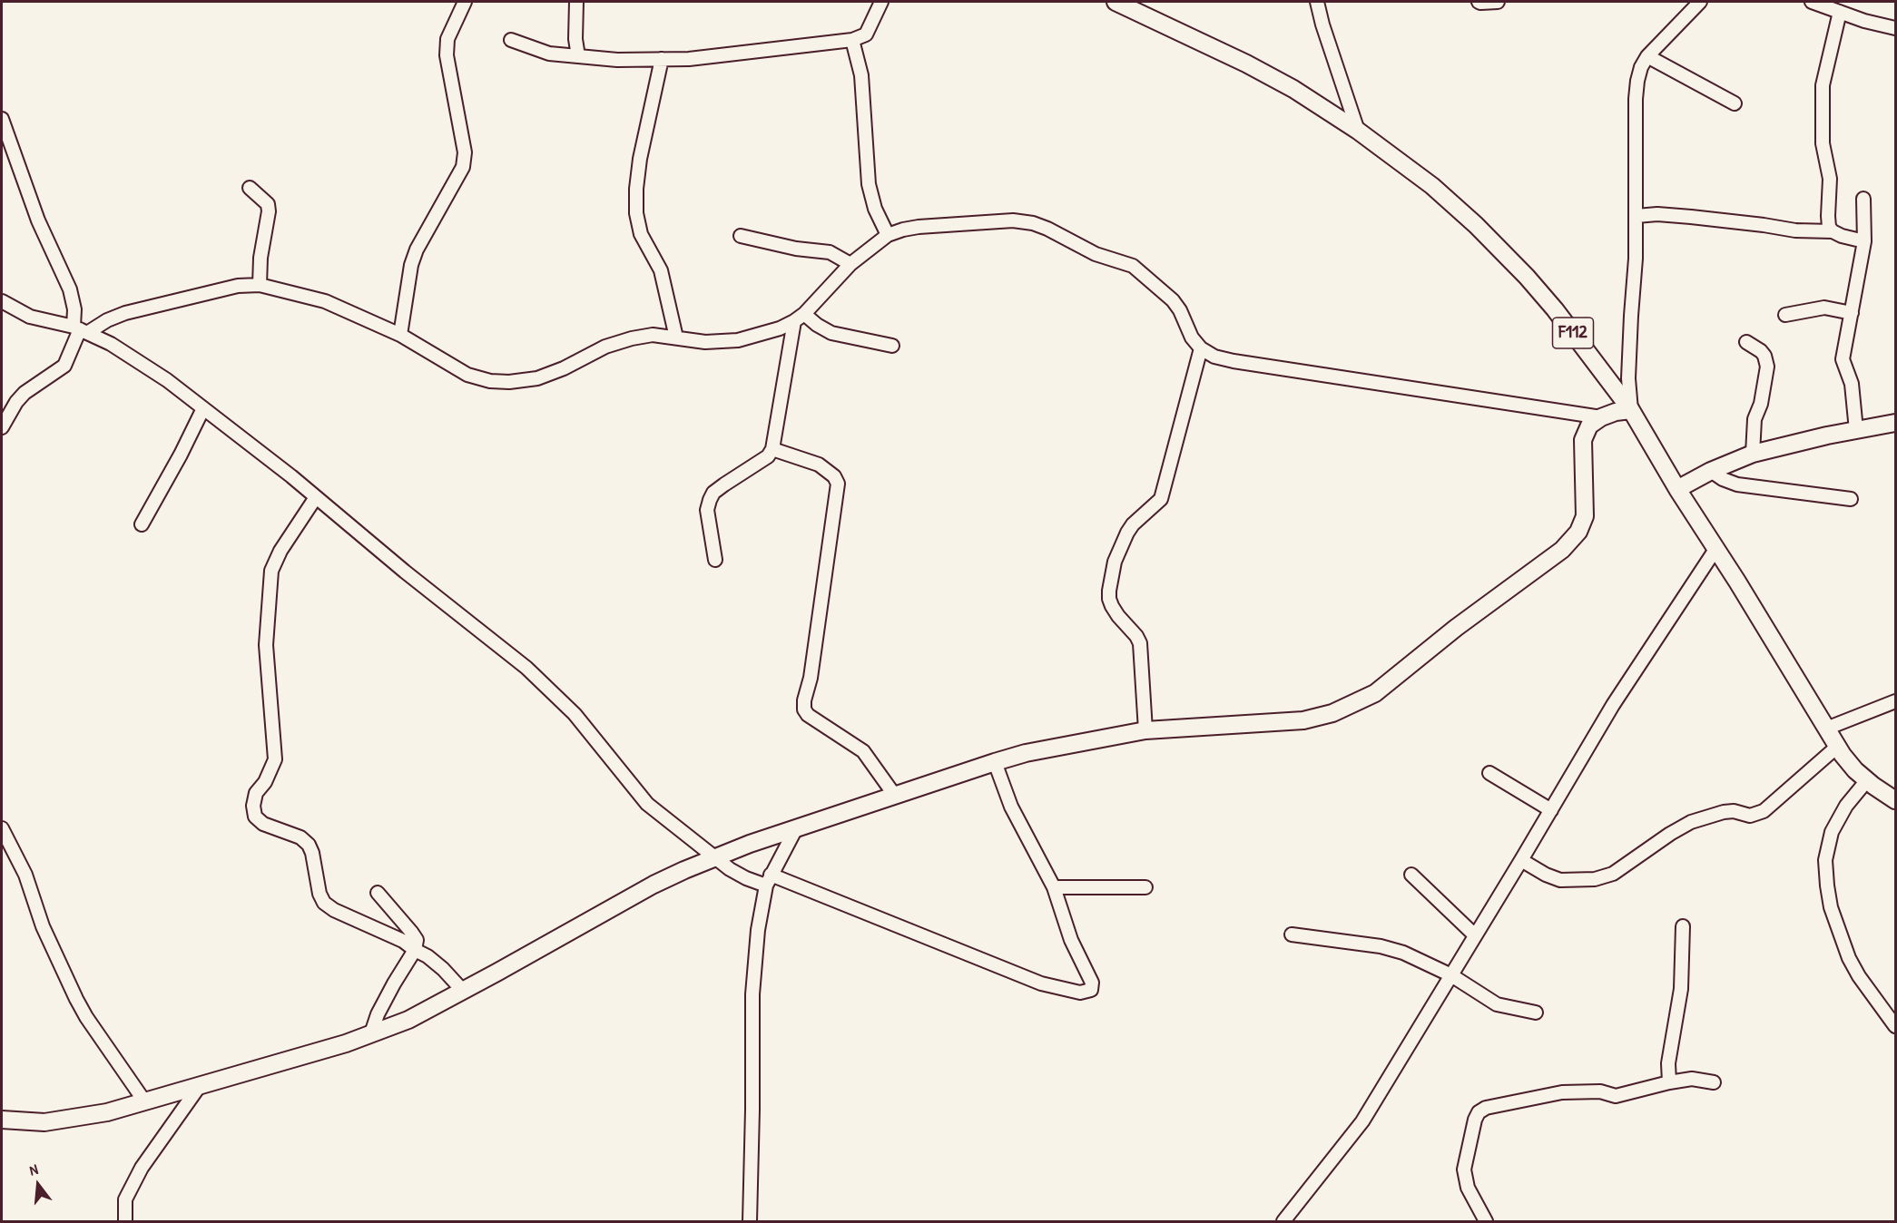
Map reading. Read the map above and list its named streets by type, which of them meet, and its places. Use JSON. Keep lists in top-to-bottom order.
{
  "streets": {
    "main road": ["F112"]
  },
  "north": "top"
}
